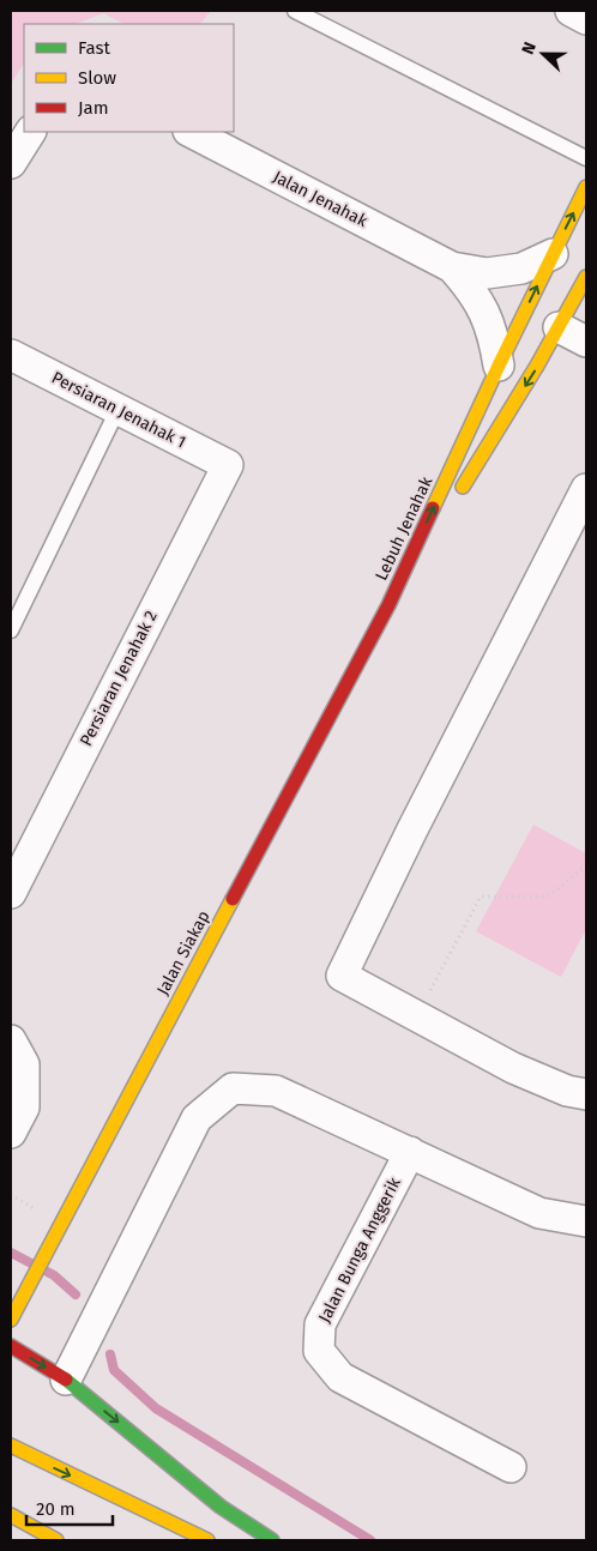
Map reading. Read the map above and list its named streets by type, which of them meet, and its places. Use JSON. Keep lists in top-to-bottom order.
{
  "streets": {
    "main road": ["Lebuh Jenahak", "Jalan Siakap"],
    "street": [
      "Jalan Jenahak",
      "Persiaran Jenahak 1",
      "Persiaran Jenahak 2",
      "Jalan Bunga Anggerik"
    ]
  },
  "crossings": [
    ["Jalan Jenahak", "Lebuh Jenahak"],
    ["Persiaran Jenahak 1", "Persiaran Jenahak 2"],
    ["Lebuh Jenahak", "Jalan Siakap"]
  ],
  "legend": ["Fast", "Slow", "Jam"],
  "scale_bar": "20 m",
  "north": "left"
}
